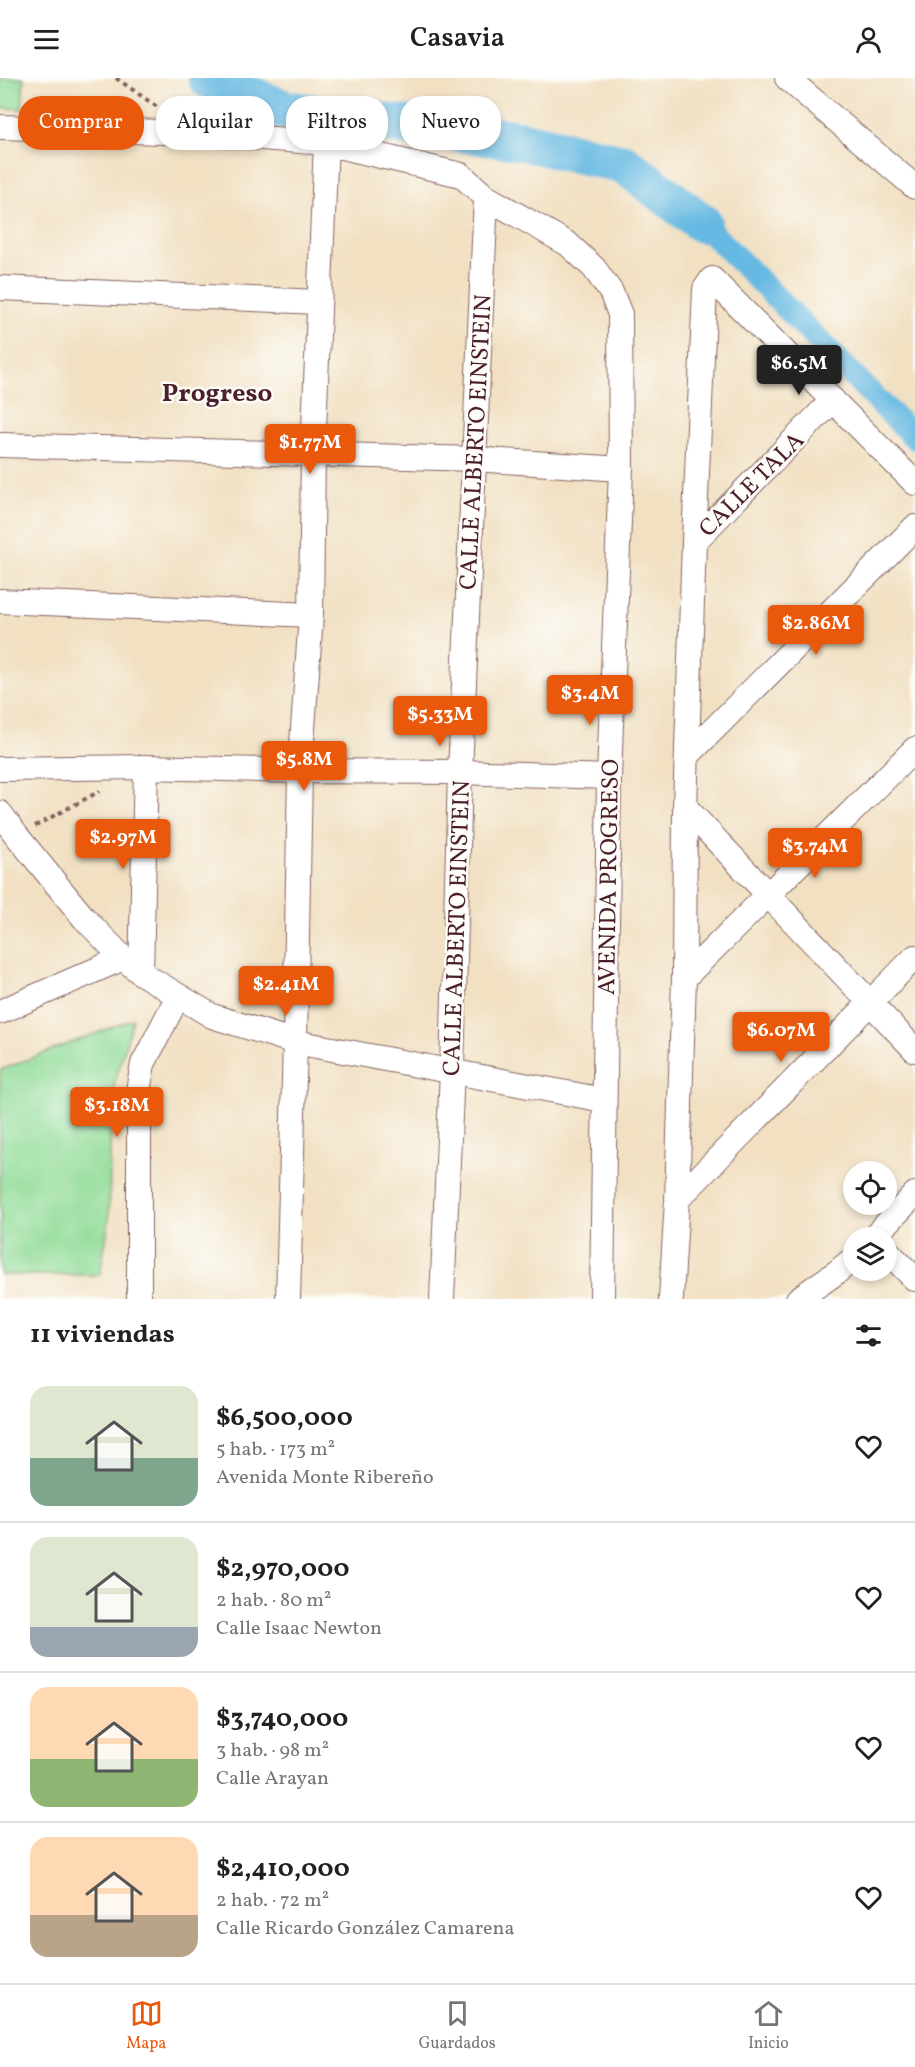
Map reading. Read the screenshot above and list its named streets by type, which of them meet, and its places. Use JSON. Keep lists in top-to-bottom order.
{
  "streets": {
    "street": ["CALLE ALBERTO EINSTEIN", "CALLE TALA", "AVENIDA PROGRESO"]
  },
  "crossings": [
    ["CALLE ALBERTO EINSTEIN", "AVENIDA PROGRESO"]
  ],
  "districts": ["Progreso"],
  "page": {
    "header": "Casavia",
    "chip": [
      "Comprar",
      "Alquilar",
      "Filtros",
      "Nuevo"
    ],
    "price": [
      "$6.5M",
      "$1.77M",
      "$2.86M",
      "$3.4M",
      "$5.33M",
      "$5.8M",
      "$2.97M",
      "$3.74M",
      "$2.41M",
      "$6.07M",
      "$3.18M"
    ],
    "heading": "11 viviendas",
    "list": [
      {
        "name": "$6,500,000",
        "note": "5 hab. · 173 m² · Avenida Monte Ribereño"
      },
      {
        "name": "$2,970,000",
        "note": "2 hab. · 80 m² · Calle Isaac Newton"
      },
      {
        "name": "$3,740,000",
        "note": "3 hab. · 98 m² · Calle Arayan"
      },
      {
        "name": "$2,410,000",
        "note": "2 hab. · 72 m² · Calle Ricardo González Camarena"
      }
    ],
    "tabs": ["Mapa", "Guardados", "Inicio"]
  }
}
